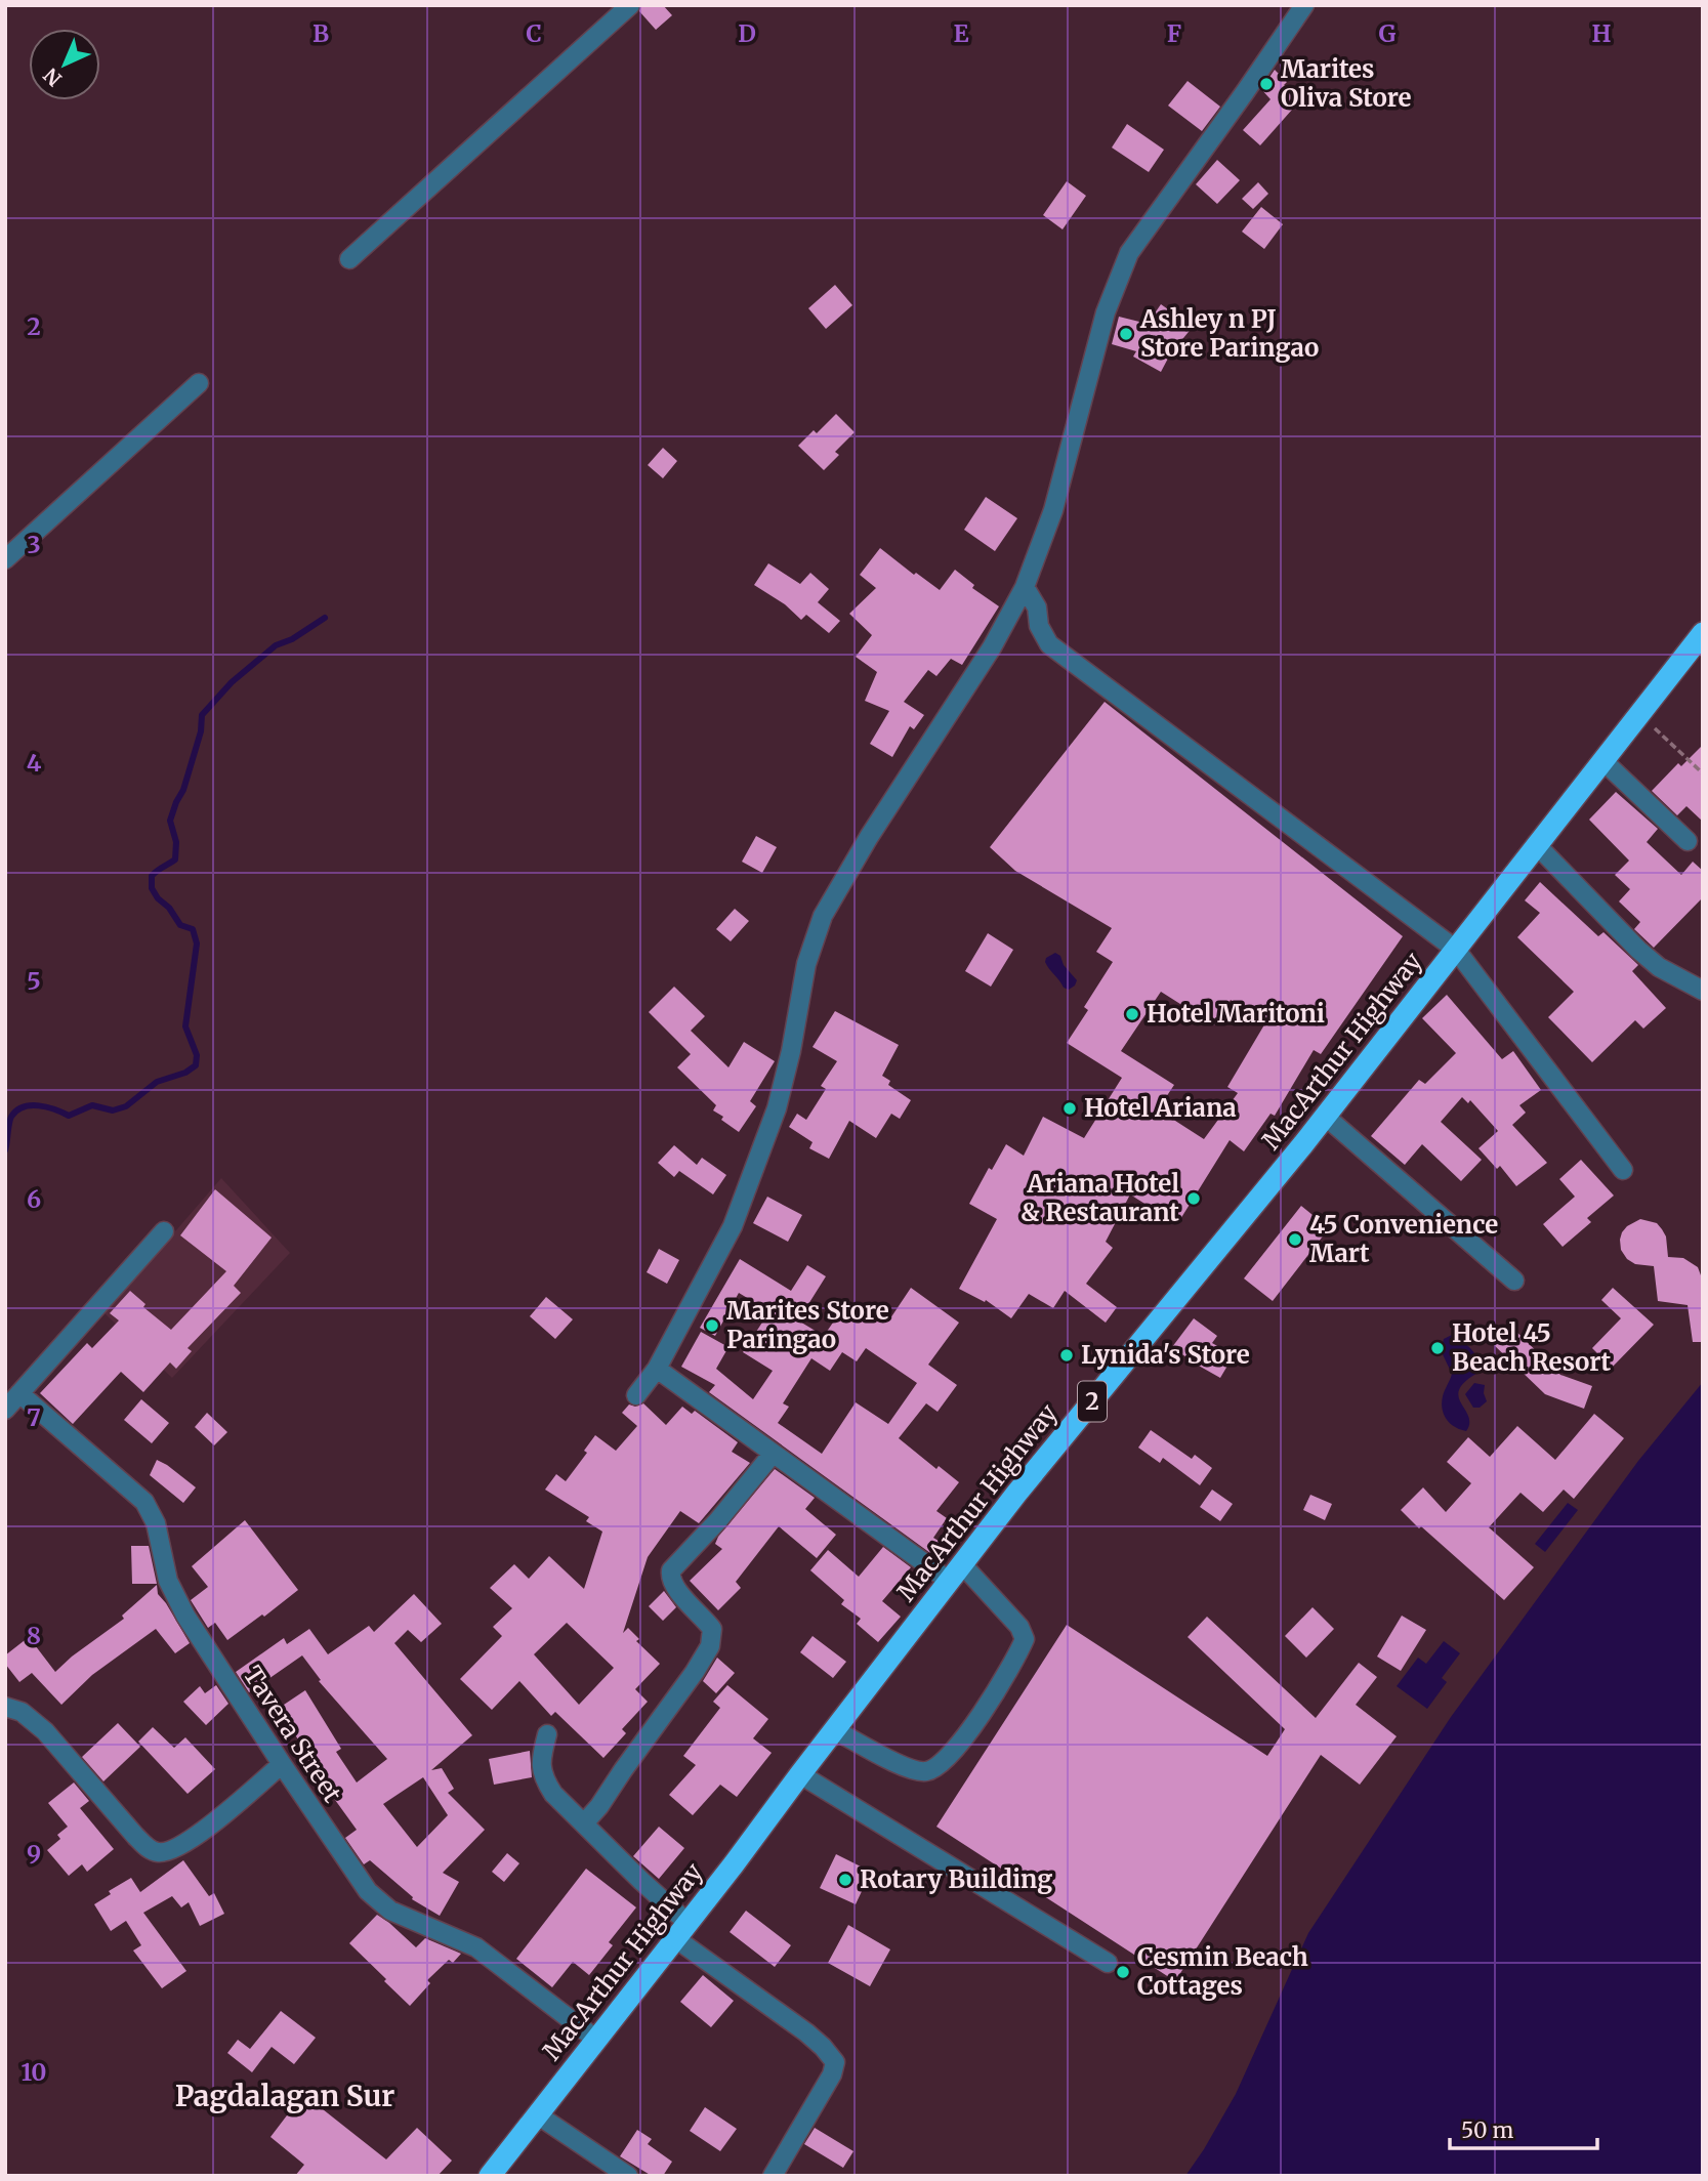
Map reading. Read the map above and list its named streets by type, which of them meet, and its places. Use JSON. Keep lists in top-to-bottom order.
{
  "streets": {
    "highway": ["MacArthur Highway", "2"],
    "street": ["Tavera Street"]
  },
  "crossings": [
    ["MacArthur Highway", "Tavera Street"]
  ],
  "districts": ["Pagdalagan Sur"],
  "places": [
    "Marites Oliva Store",
    "Ashley n PJ Store Paringao",
    "Hotel Maritoni",
    "Hotel Ariana",
    "Ariana Hotel & Restaurant",
    "45 Convenience Mart",
    "Marites Store Paringao",
    "Hotel 45 Beach Resort",
    "Lynida's Store",
    "Rotary Building",
    "Cesmin Beach Cottages"
  ],
  "scale_bar": "50 m",
  "north": "bottom left",
  "grid": {
    "columns": [
      "B",
      "C",
      "D",
      "E",
      "F",
      "G",
      "H"
    ],
    "rows": [
      "2",
      "3",
      "4",
      "5",
      "6",
      "7",
      "8",
      "9",
      "10"
    ]
  }
}
